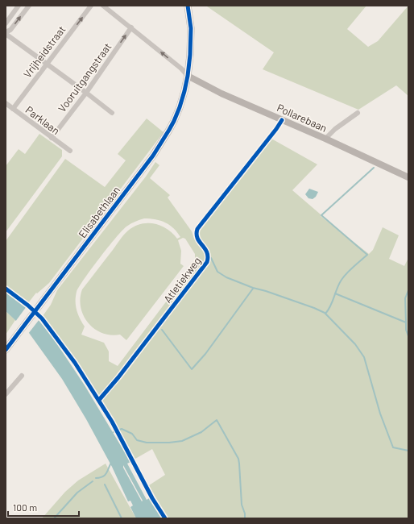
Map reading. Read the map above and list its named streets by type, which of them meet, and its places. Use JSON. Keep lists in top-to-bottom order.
{
  "streets": {
    "main road": ["Elisabethlaan"],
    "street": [
      "Vrijheidstraat",
      "Vooruitgangstraat",
      "Pollarebaan",
      "Parklaan"
    ],
    "cycle path": ["Atletiekweg"]
  },
  "crossings": [
    ["Vrijheidstraat", "Parklaan"],
    ["Vooruitgangstraat", "Parklaan"],
    ["Pollarebaan", "Elisabethlaan"]
  ],
  "one_way": ["Vrijheidstraat", "Vooruitgangstraat"],
  "scale_bar": "100 m"
}
